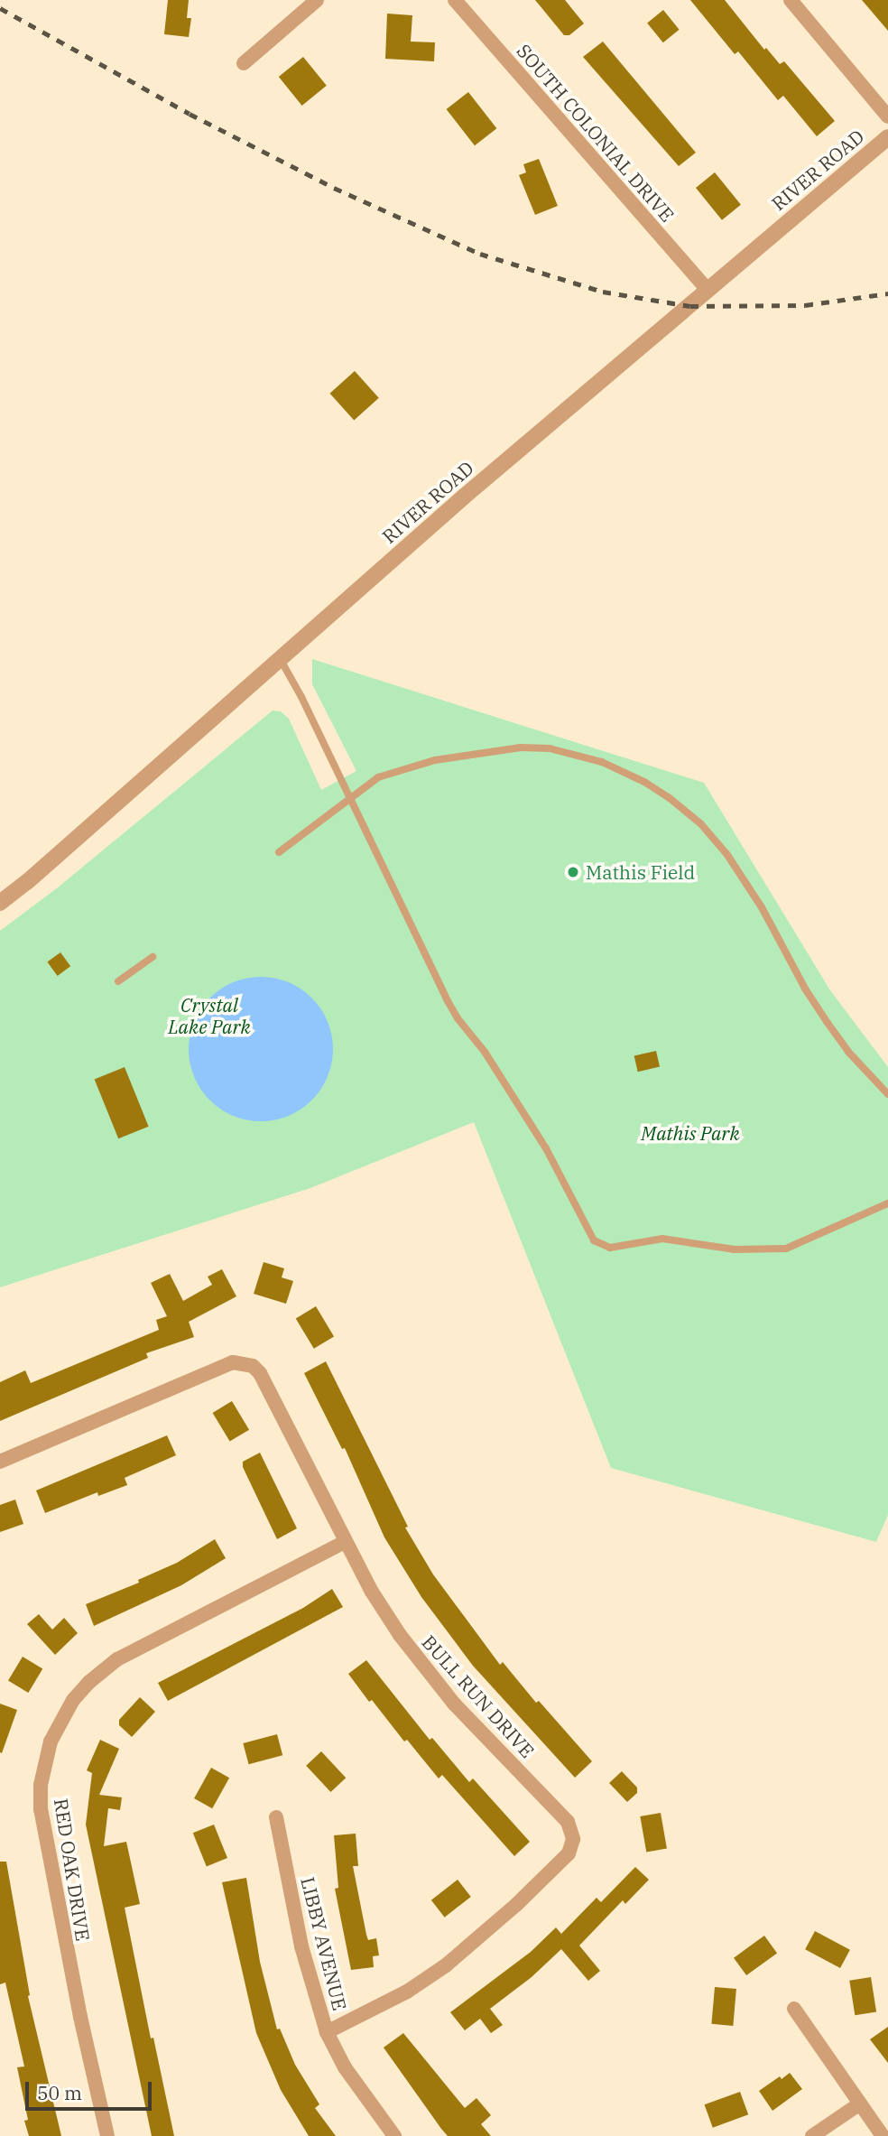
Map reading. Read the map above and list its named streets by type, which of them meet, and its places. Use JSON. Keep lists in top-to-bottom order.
{
  "streets": {
    "street": [
      "SOUTH COLONIAL DRIVE",
      "RIVER ROAD",
      "BULL RUN DRIVE",
      "RED OAK DRIVE",
      "LIBBY AVENUE"
    ]
  },
  "crossings": [
    ["SOUTH COLONIAL DRIVE", "RIVER ROAD"],
    ["BULL RUN DRIVE", "RED OAK DRIVE"],
    ["BULL RUN DRIVE", "LIBBY AVENUE"]
  ],
  "parks": ["Crystal Lake Park", "Mathis Park"],
  "places": ["Mathis Field"],
  "scale_bar": "50 m"
}
